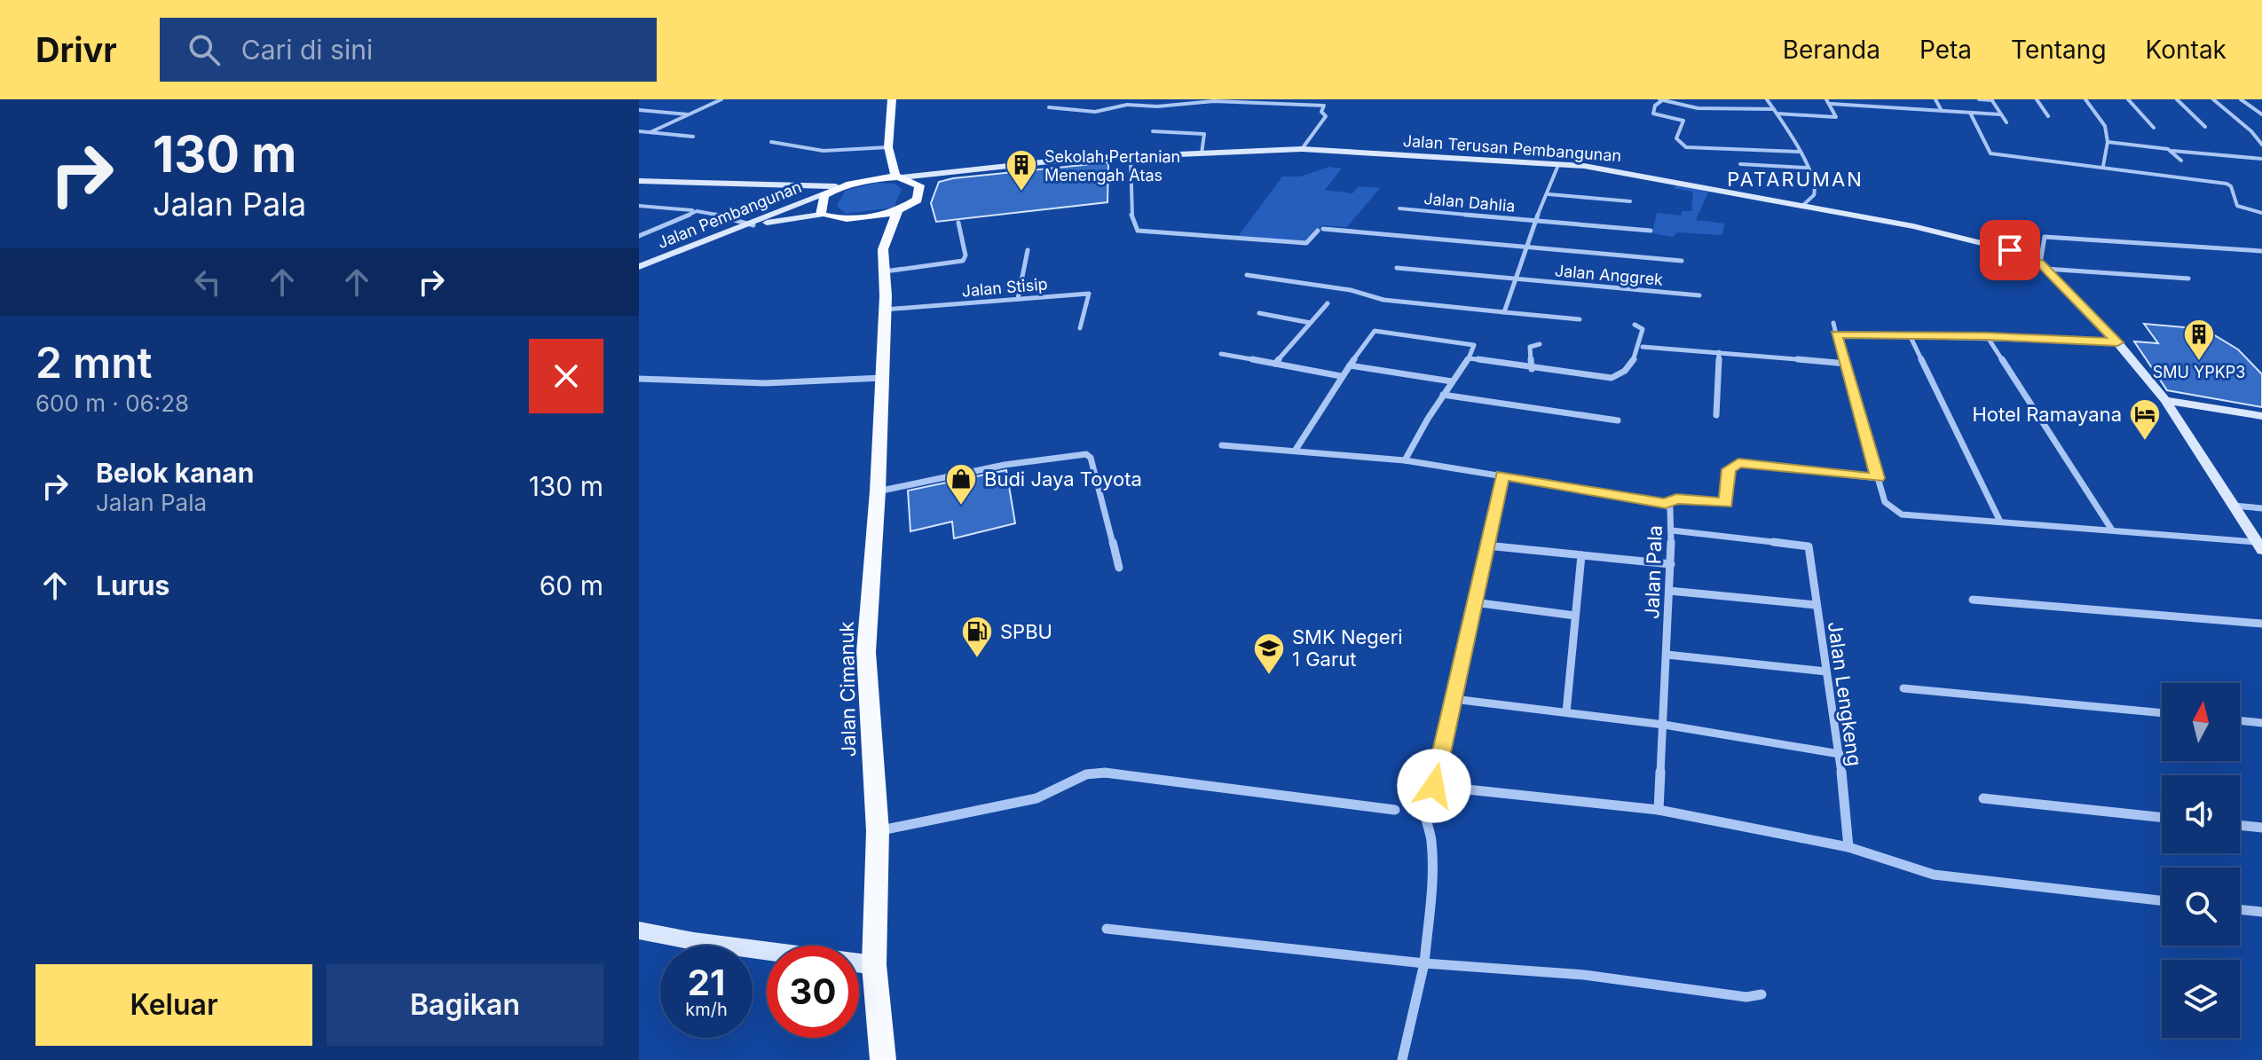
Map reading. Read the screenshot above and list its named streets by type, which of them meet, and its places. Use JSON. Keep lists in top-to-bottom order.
{
  "streets": {
    "main road": ["Jalan Cimanuk"],
    "street": [
      "Jalan Terusan Pembangunan",
      "Jalan Dahlia",
      "Jalan Pembangunan",
      "Jalan Anggrek",
      "Jalan Stisip",
      "Jalan Pala",
      "Jalan Lengkeng"
    ]
  },
  "crossings": [
    ["Jalan Stisip", "Jalan Cimanuk"],
    ["Jalan Pala", "Jalan Lengkeng"]
  ],
  "districts": ["PATARUMAN"],
  "places": {
    "building": ["Sekolah Pertanian Menengah Atas", "SMU YPKP3"],
    "hotel": ["Hotel Ramayana"],
    "shop": ["Budi Jaya Toyota"],
    "fuel station": ["SPBU"],
    "school or university": ["SMK Negeri 1 Garut"]
  },
  "north": "top",
  "page": {
    "header": "Drivr",
    "search": "Cari di sini",
    "nav": [
      "Beranda",
      "Peta",
      "Tentang",
      "Kontak"
    ],
    "turn": ["130 m", "Jalan Pala"],
    "heading": ["2 mnt", "600 m · 06:28"],
    "list": [
      {
        "name": "Belok kanan",
        "note": "Jalan Pala",
        "value": "130 m"
      },
      {
        "name": "Lurus",
        "value": "60 m"
      }
    ],
    "speed": "21 km/h",
    "limit": "30",
    "buttons": ["Keluar", "Bagikan"]
  }
}
